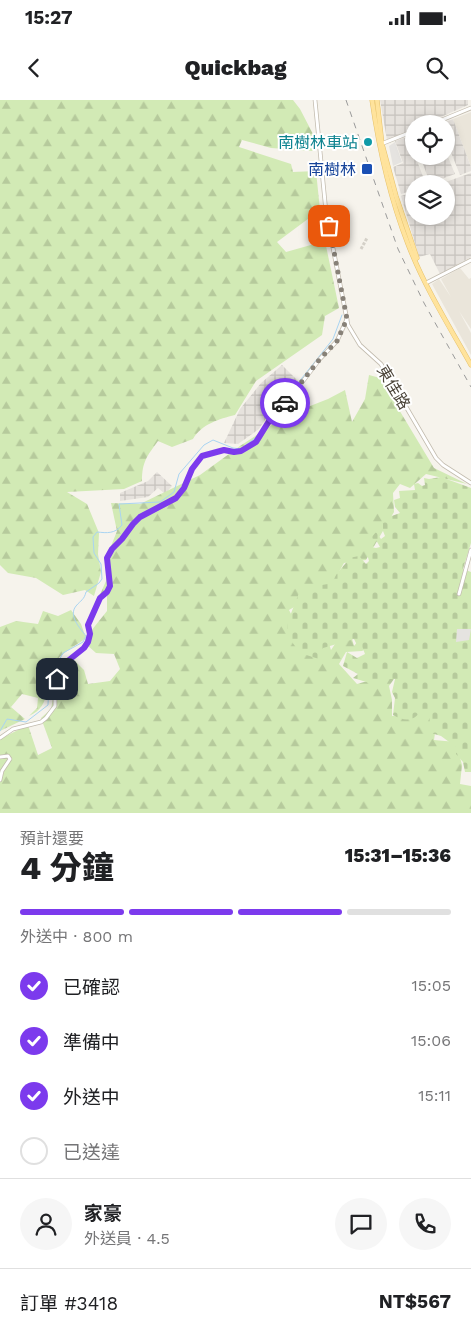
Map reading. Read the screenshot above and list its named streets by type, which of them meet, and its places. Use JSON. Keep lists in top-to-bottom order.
{
  "streets": {
    "street": ["東佳路"]
  },
  "places": {
    "other": ["南樹林車站"],
    "transit": ["南樹林"]
  },
  "page": {
    "status": "15:27",
    "header": "Quickbag",
    "heading": ["4 分鐘", "預計還要", "15:31–15:36"],
    "panel": [
      "家豪",
      "外送員 · 4.5",
      "訂單 #3418",
      "NT$567"
    ],
    "bar": "外送中 · 800 m",
    "list": [
      ["已確認", "15:05"],
      ["準備中", "15:06"],
      ["外送中", "15:11"],
      "已送達"
    ]
  }
}
